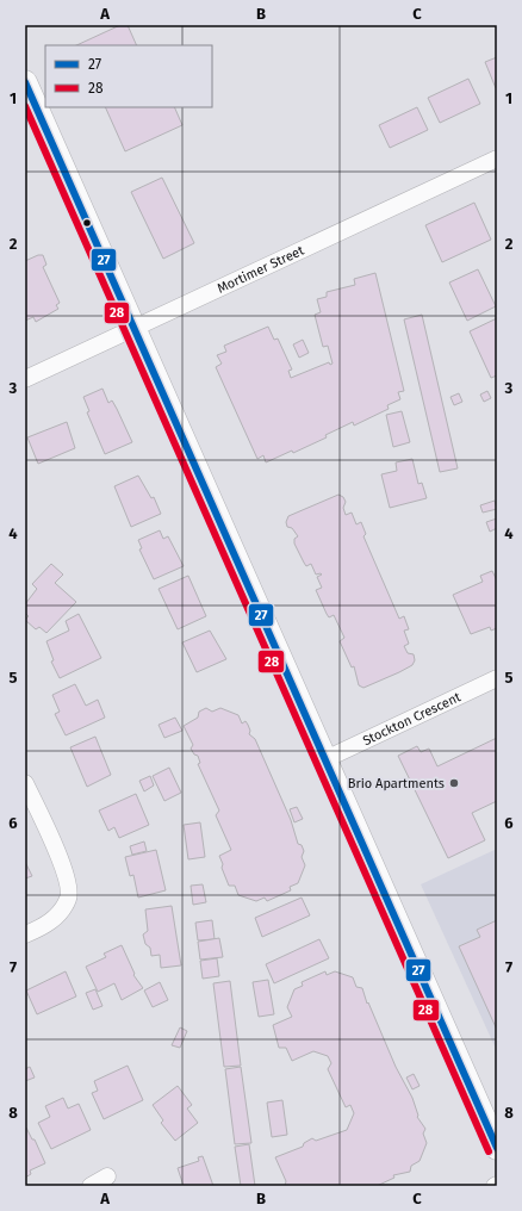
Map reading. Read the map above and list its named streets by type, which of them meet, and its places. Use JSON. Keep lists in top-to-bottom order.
{
  "streets": {
    "street": ["Mortimer Street", "Stockton Crescent"]
  },
  "places": ["Brio Apartments"],
  "lines": ["transit line 27", "transit line 28"],
  "legend": ["27", "28"],
  "grid": {
    "columns": ["A", "B", "C"],
    "rows": [
      "1",
      "2",
      "3",
      "4",
      "5",
      "6",
      "7",
      "8"
    ]
  }
}
